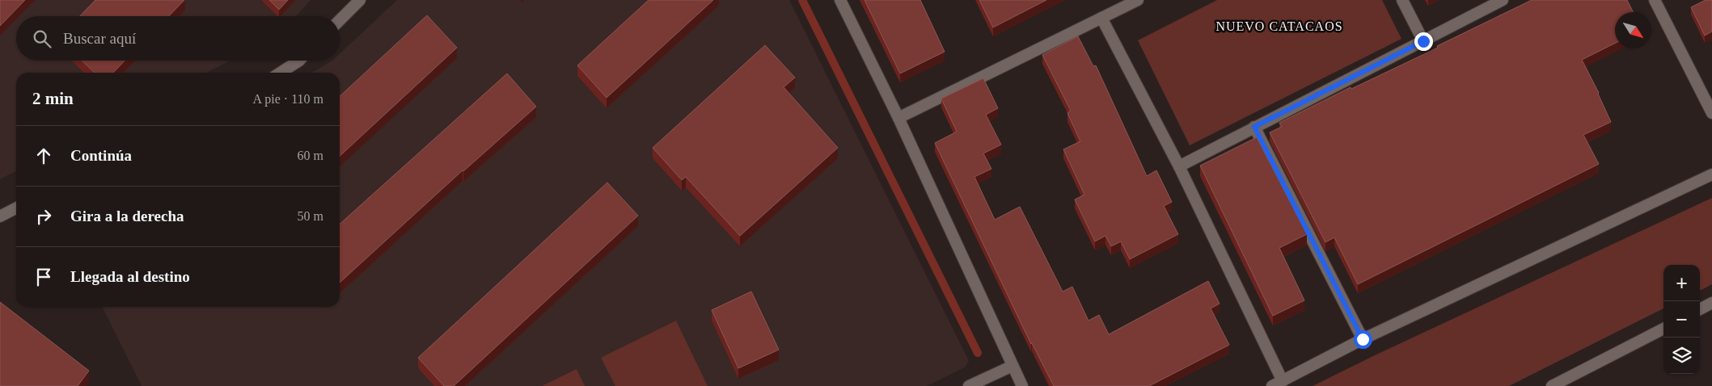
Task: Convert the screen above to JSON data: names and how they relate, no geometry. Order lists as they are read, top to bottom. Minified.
{"districts":["NUEVO CATACAOS"],"north":"bottom right","page":{"search":"Buscar aquí","heading":["2 min","A pie · 110 m"],"list":[["Continúa","60 m"],["Gira a la derecha","50 m"],"Llegada al destino"],"map_buttons":["+","−"]}}
